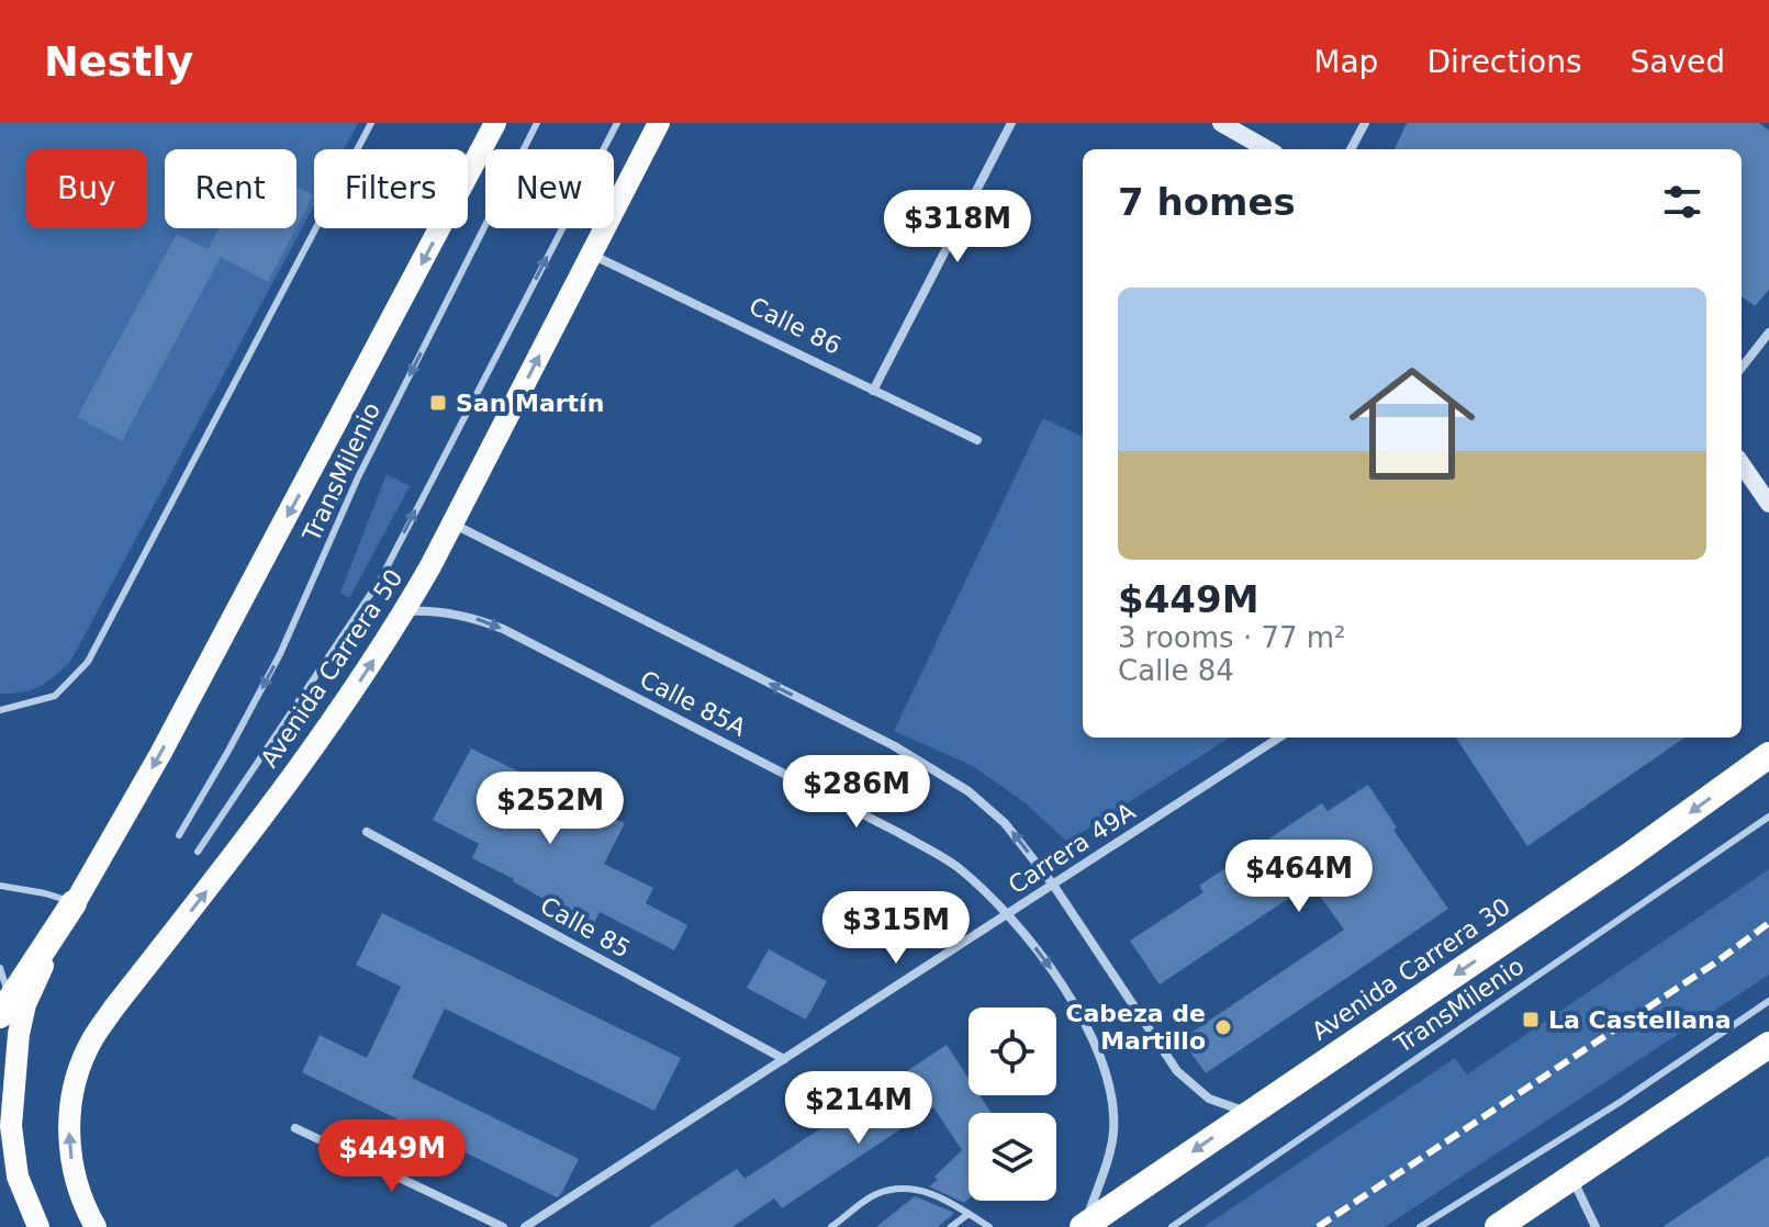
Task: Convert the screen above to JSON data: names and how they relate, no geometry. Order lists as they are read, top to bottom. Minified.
{"streets":{"highway":["Avenida Carrera 30"],"main road":["Avenida Carrera 50"],"street":["Calle 86","Calle 85A","Carrera 49A","Calle 85"],"lane":["TransMilenio"]},"crossings":[["Calle 86","Avenida Carrera 50"],["Avenida Carrera 50","Calle 85A"],["Calle 85A","Carrera 49A"],["Calle 85A","Avenida Carrera 30"],["Carrera 49A","Calle 85"]],"places":{"transit":["San Martín","La Castellana"],"other":["Cabeza de Martillo"]},"page":{"header":"Nestly","nav":["Map","Directions","Saved"],"chip":["Buy","Rent","Filters","New"],"heading":"7 homes","price":["$318M","$286M","$252M","$464M","$315M","$214M","$449M"],"list":[{"name":"$449M","note":"3 rooms · 77 m² · Calle 84"}]}}
